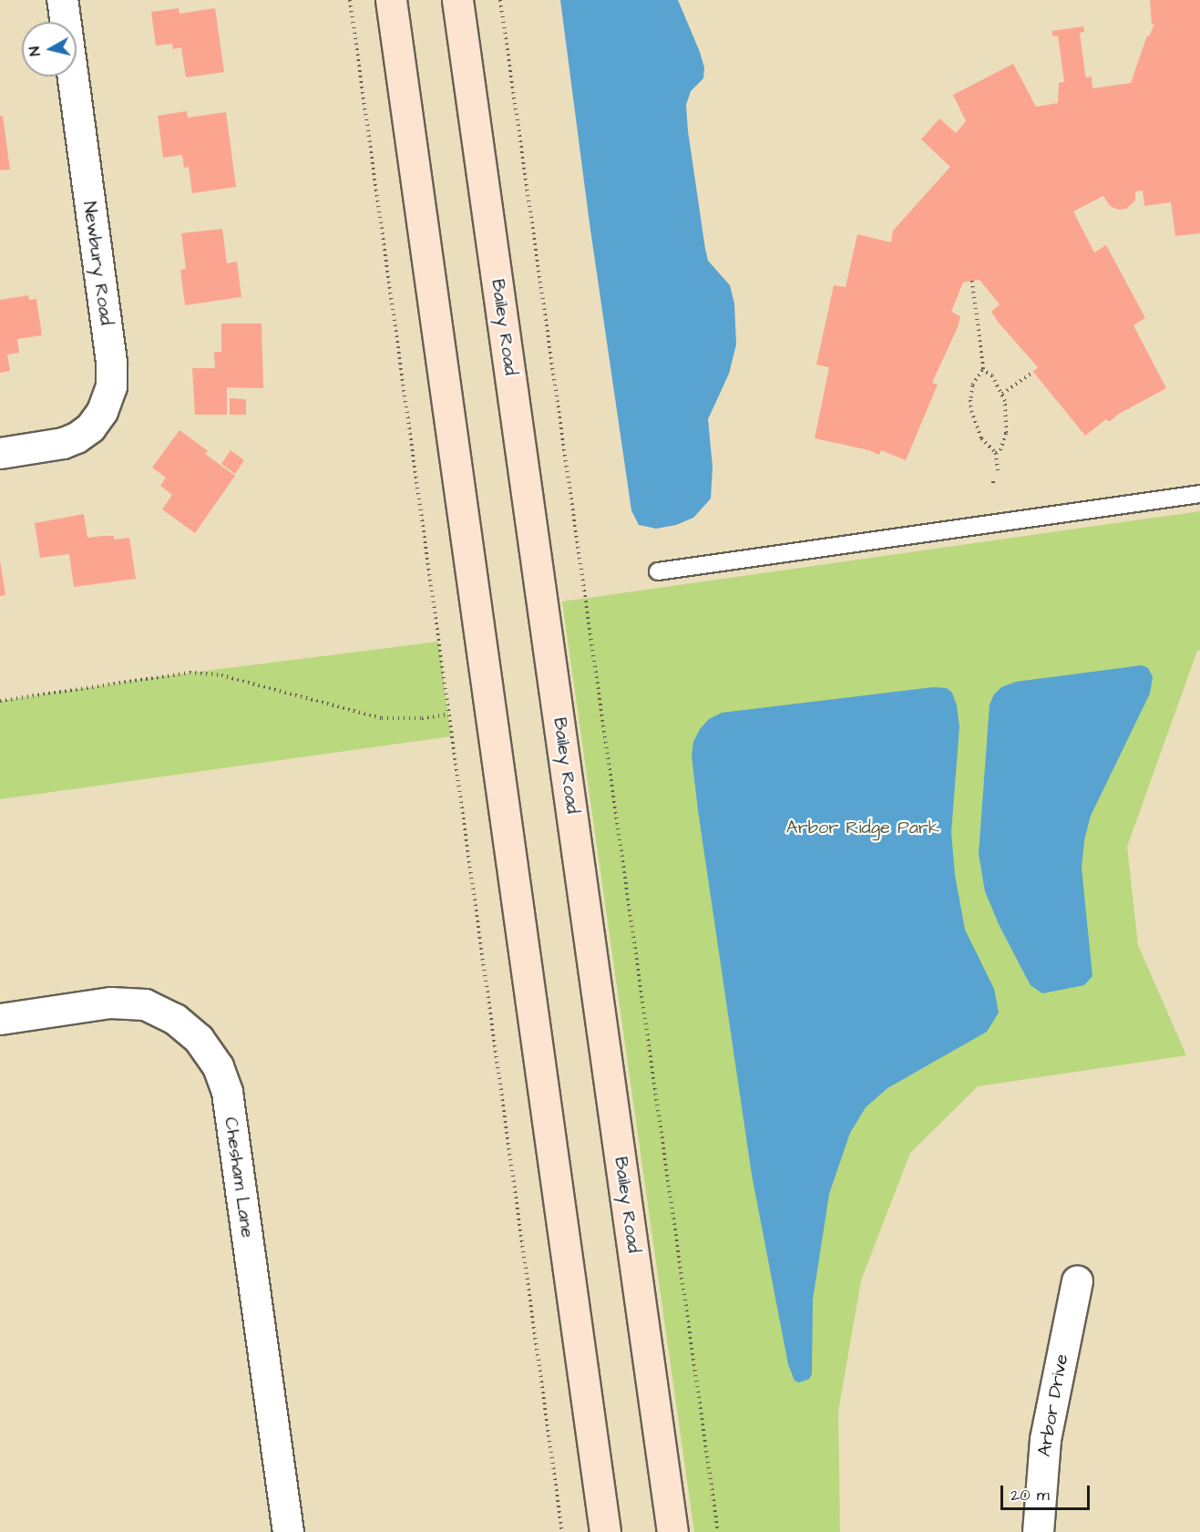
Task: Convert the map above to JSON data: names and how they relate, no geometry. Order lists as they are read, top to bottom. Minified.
{"streets":{"main road":["Bailey Road"],"street":["Newbury Road","Chesham Lane","Arbor Drive"]},"parks":["Arbor Ridge Park"],"scale_bar":"20 m","north":"left"}
